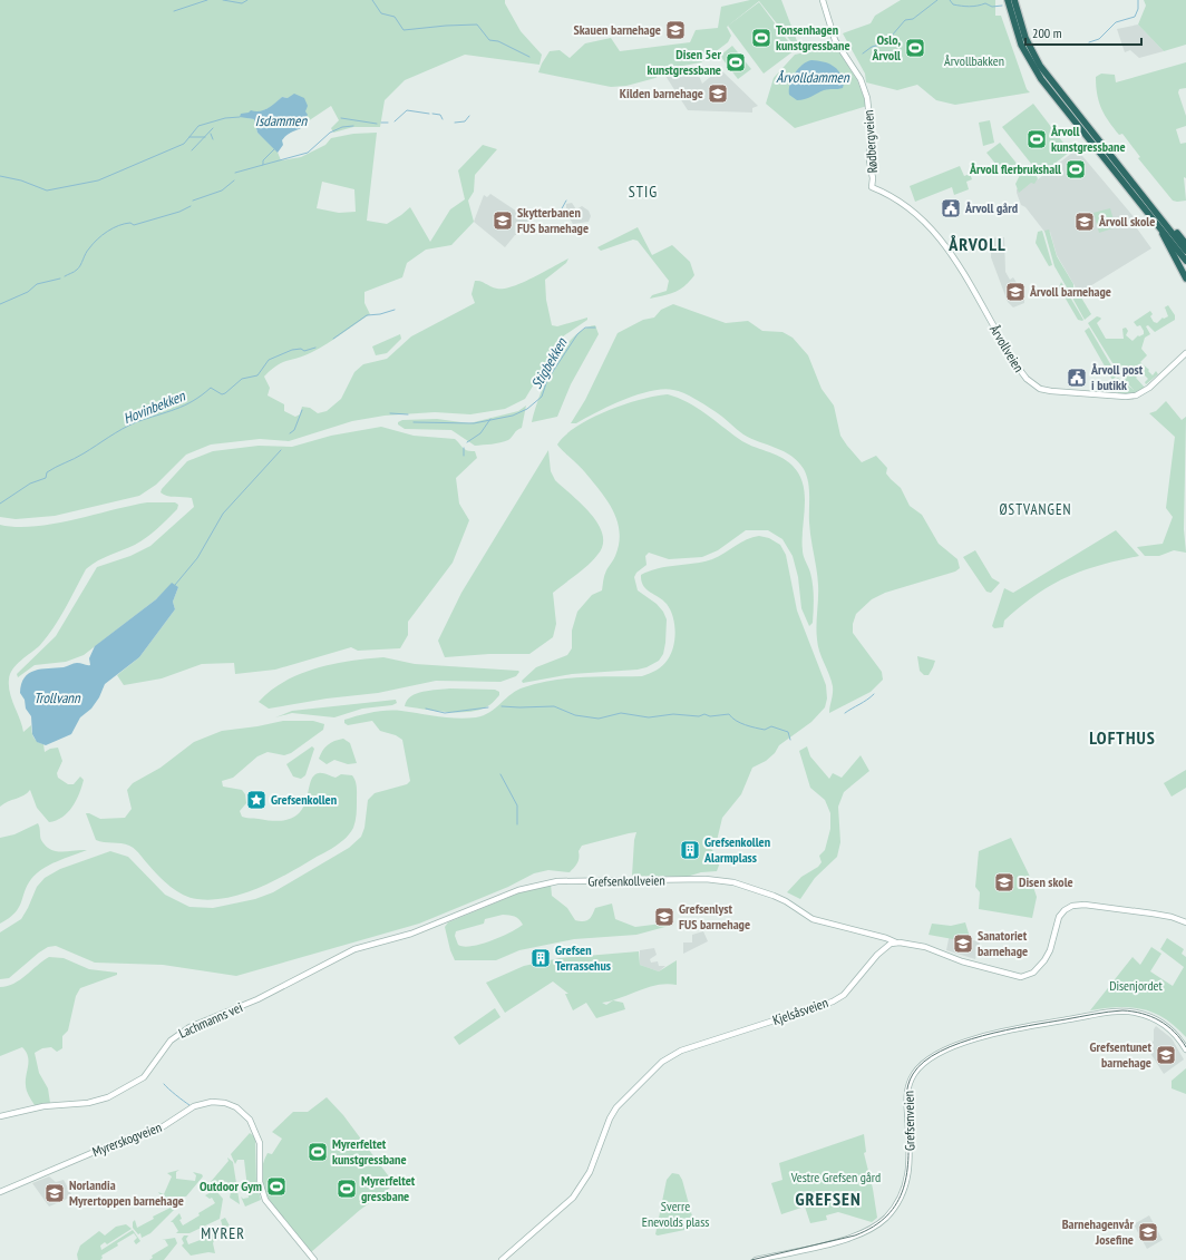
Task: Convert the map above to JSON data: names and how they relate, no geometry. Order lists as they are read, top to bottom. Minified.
{"streets":{"street":["Rødbergveien","Årvollveien","Grefsenkollveien","Kjelsåsveien","Lachmanns vei","Grefsenveien","Myrerskogveien"]},"crossings":[["Rødbergveien","Årvollveien"],["Grefsenkollveien","Kjelsåsveien"],["Grefsenkollveien","Lachmanns vei"]],"districts":["STIG","ÅRVOLL","ØSTVANGEN","LOFTHUS","GREFSEN","MYRER"],"water":["Årvolldammen","Isdammen","Stigbekken","Hovinbekken","Trollvann"],"parks":["Årvollbakken","Disenjordet","Vestre Grefsen gård","Sverre Enevolds plass"],"places":{"school or university":["Skauen barnehage","Kilden barnehage","Skytterbanen FUS barnehage","Årvoll skole","Årvoll barnehage","Disen skole","Grefsenlyst FUS barnehage","Sanatoriet barnehage","Grefsentunet barnehage","Norlandia Myrertoppen barnehage","Barnehagenvår Josefine"],"sports":["Tonsenhagen kunstgressbane","Oslo, Årvoll","Disen 5er kunstgressbane","Årvoll kunstgressbane","Årvoll flerbrukshall","Myrerfeltet kunstgressbane","Outdoor Gym","Myrerfeltet gressbane"],"public building":["Årvoll gård","Årvoll post i butikk"],"place":["Grefsenkollen"],"building":["Grefsenkollen Alarmplass","Grefsen Terrassehus"]},"scale_bar":"200 m"}
